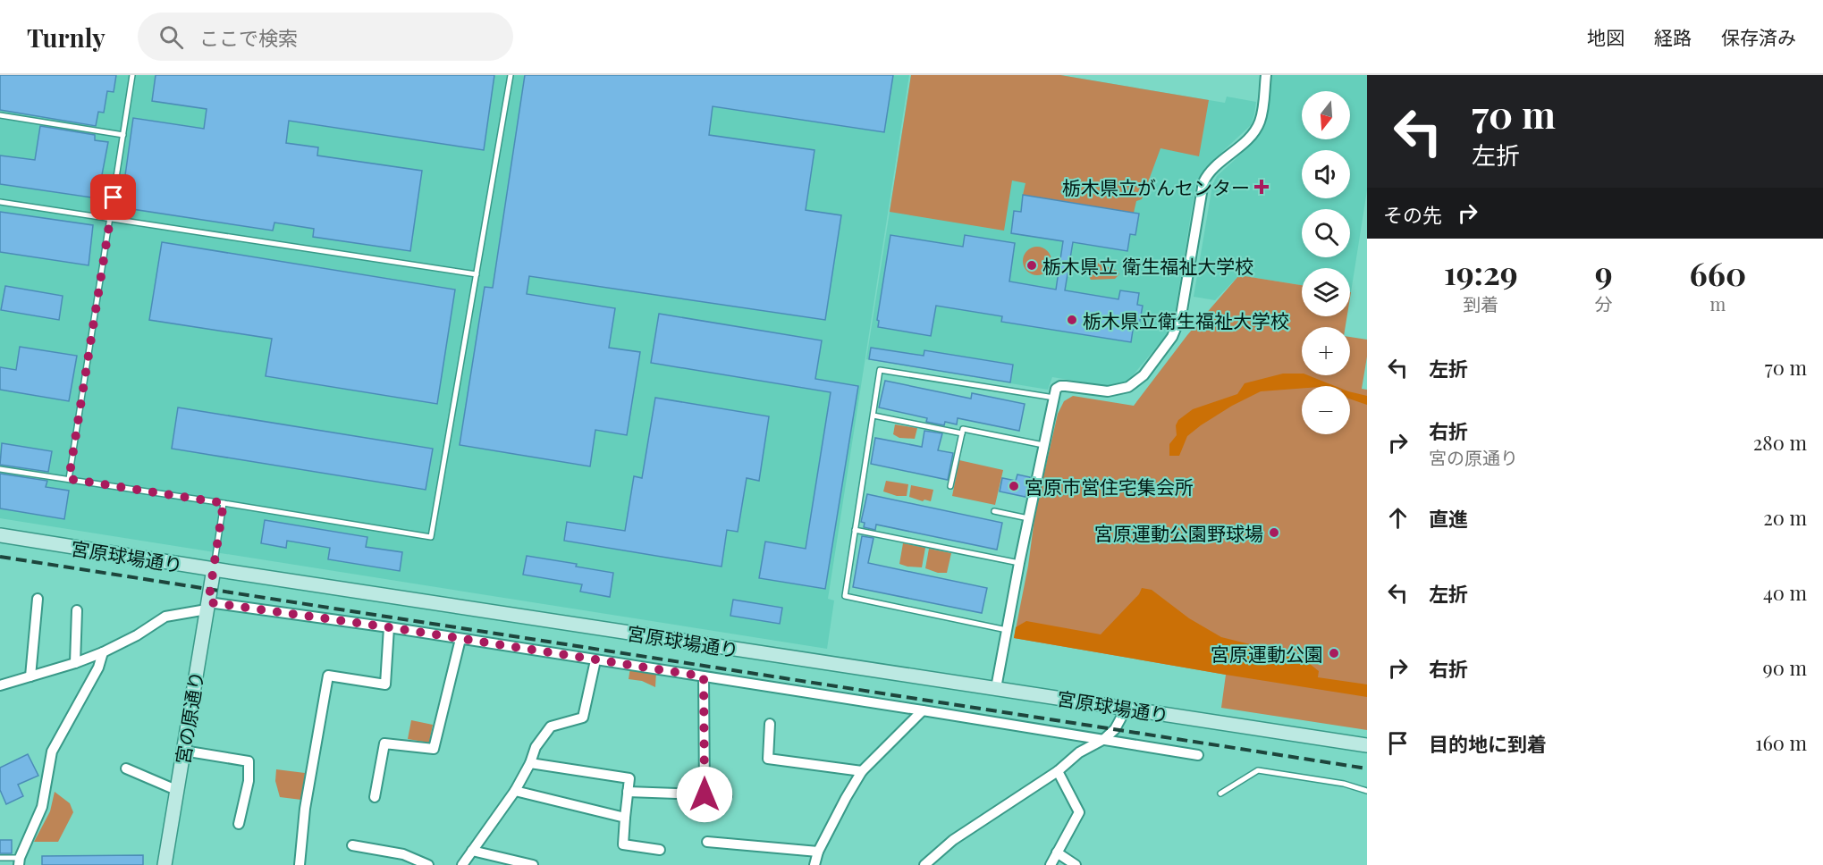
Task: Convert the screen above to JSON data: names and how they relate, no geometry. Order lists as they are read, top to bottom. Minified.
{"streets":{"street":["宮原球場通り","宮の原通り"]},"crossings":[["宮原球場通り","宮の原通り"]],"places":{"health":["栃木県立がんセンター"],"other":["栃木県立 衛生福祉大学校","栃木県立衛生福祉大学校","宮原市営住宅集会所","宮原運動公園野球場","宮原運動公園"]},"north":"bottom","page":{"header":"Turnly","search":"ここで検索","nav":["地図","経路","保存済み"],"turn":["70 m","左折"],"map_buttons":["+","−"],"then":"その先","eta":["19:29","到着","9","分","660","m"],"list":[{"name":"左折","value":"70 m"},{"name":"右折","note":"宮の原通り","value":"280 m"},{"name":"直進","value":"20 m"},{"name":"左折","value":"40 m"},{"name":"右折","value":"90 m"},{"name":"目的地に到着","value":"160 m"}]}}
